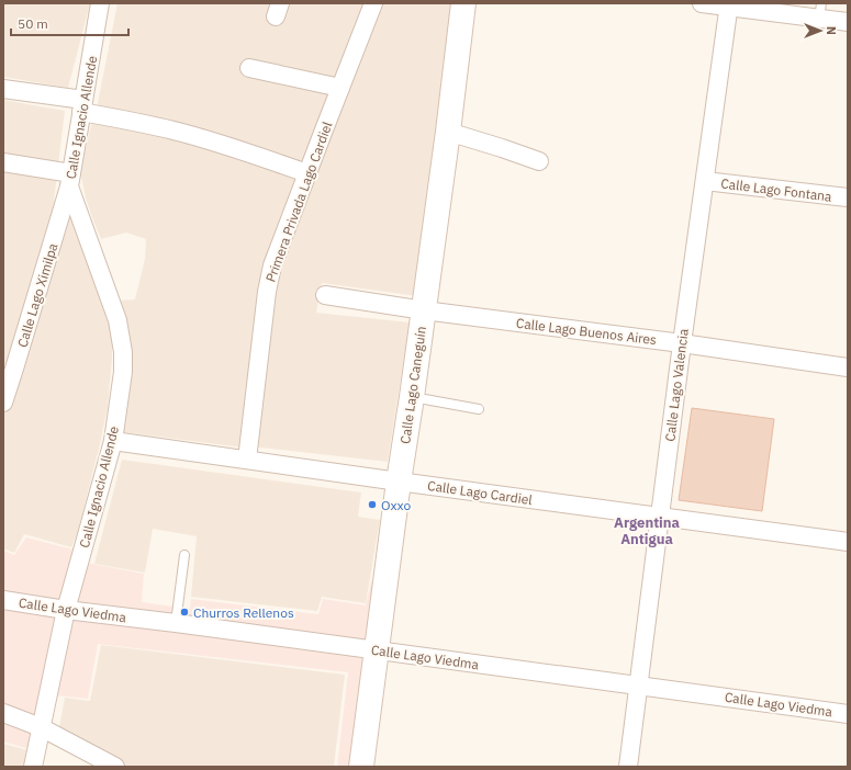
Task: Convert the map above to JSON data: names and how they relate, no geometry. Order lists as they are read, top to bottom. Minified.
{"streets":{"street":["Calle Ignacio Allende","Calle Lago Fontana","Primera Privada Lago Cardiel","Calle Lago Ximilpa","Calle Lago Buenos Aires","Calle Lago Caneguín","Calle Lago Valencia","Calle Lago Cardiel","Calle Lago Viedma"]},"crossings":[["Calle Ignacio Allende","Calle Lago Ximilpa"],["Calle Ignacio Allende","Calle Lago Cardiel"],["Calle Ignacio Allende","Calle Lago Viedma"],["Calle Lago Fontana","Calle Lago Valencia"],["Primera Privada Lago Cardiel","Calle Lago Cardiel"],["Calle Lago Buenos Aires","Calle Lago Caneguín"],["Calle Lago Buenos Aires","Calle Lago Valencia"],["Calle Lago Caneguín","Calle Lago Cardiel"],["Calle Lago Caneguín","Calle Lago Viedma"],["Calle Lago Valencia","Calle Lago Cardiel"],["Calle Lago Valencia","Calle Lago Viedma"]],"districts":["Argentina Antigua"],"places":["Oxxo","Churros Rellenos"],"scale_bar":"50 m","north":"right"}
